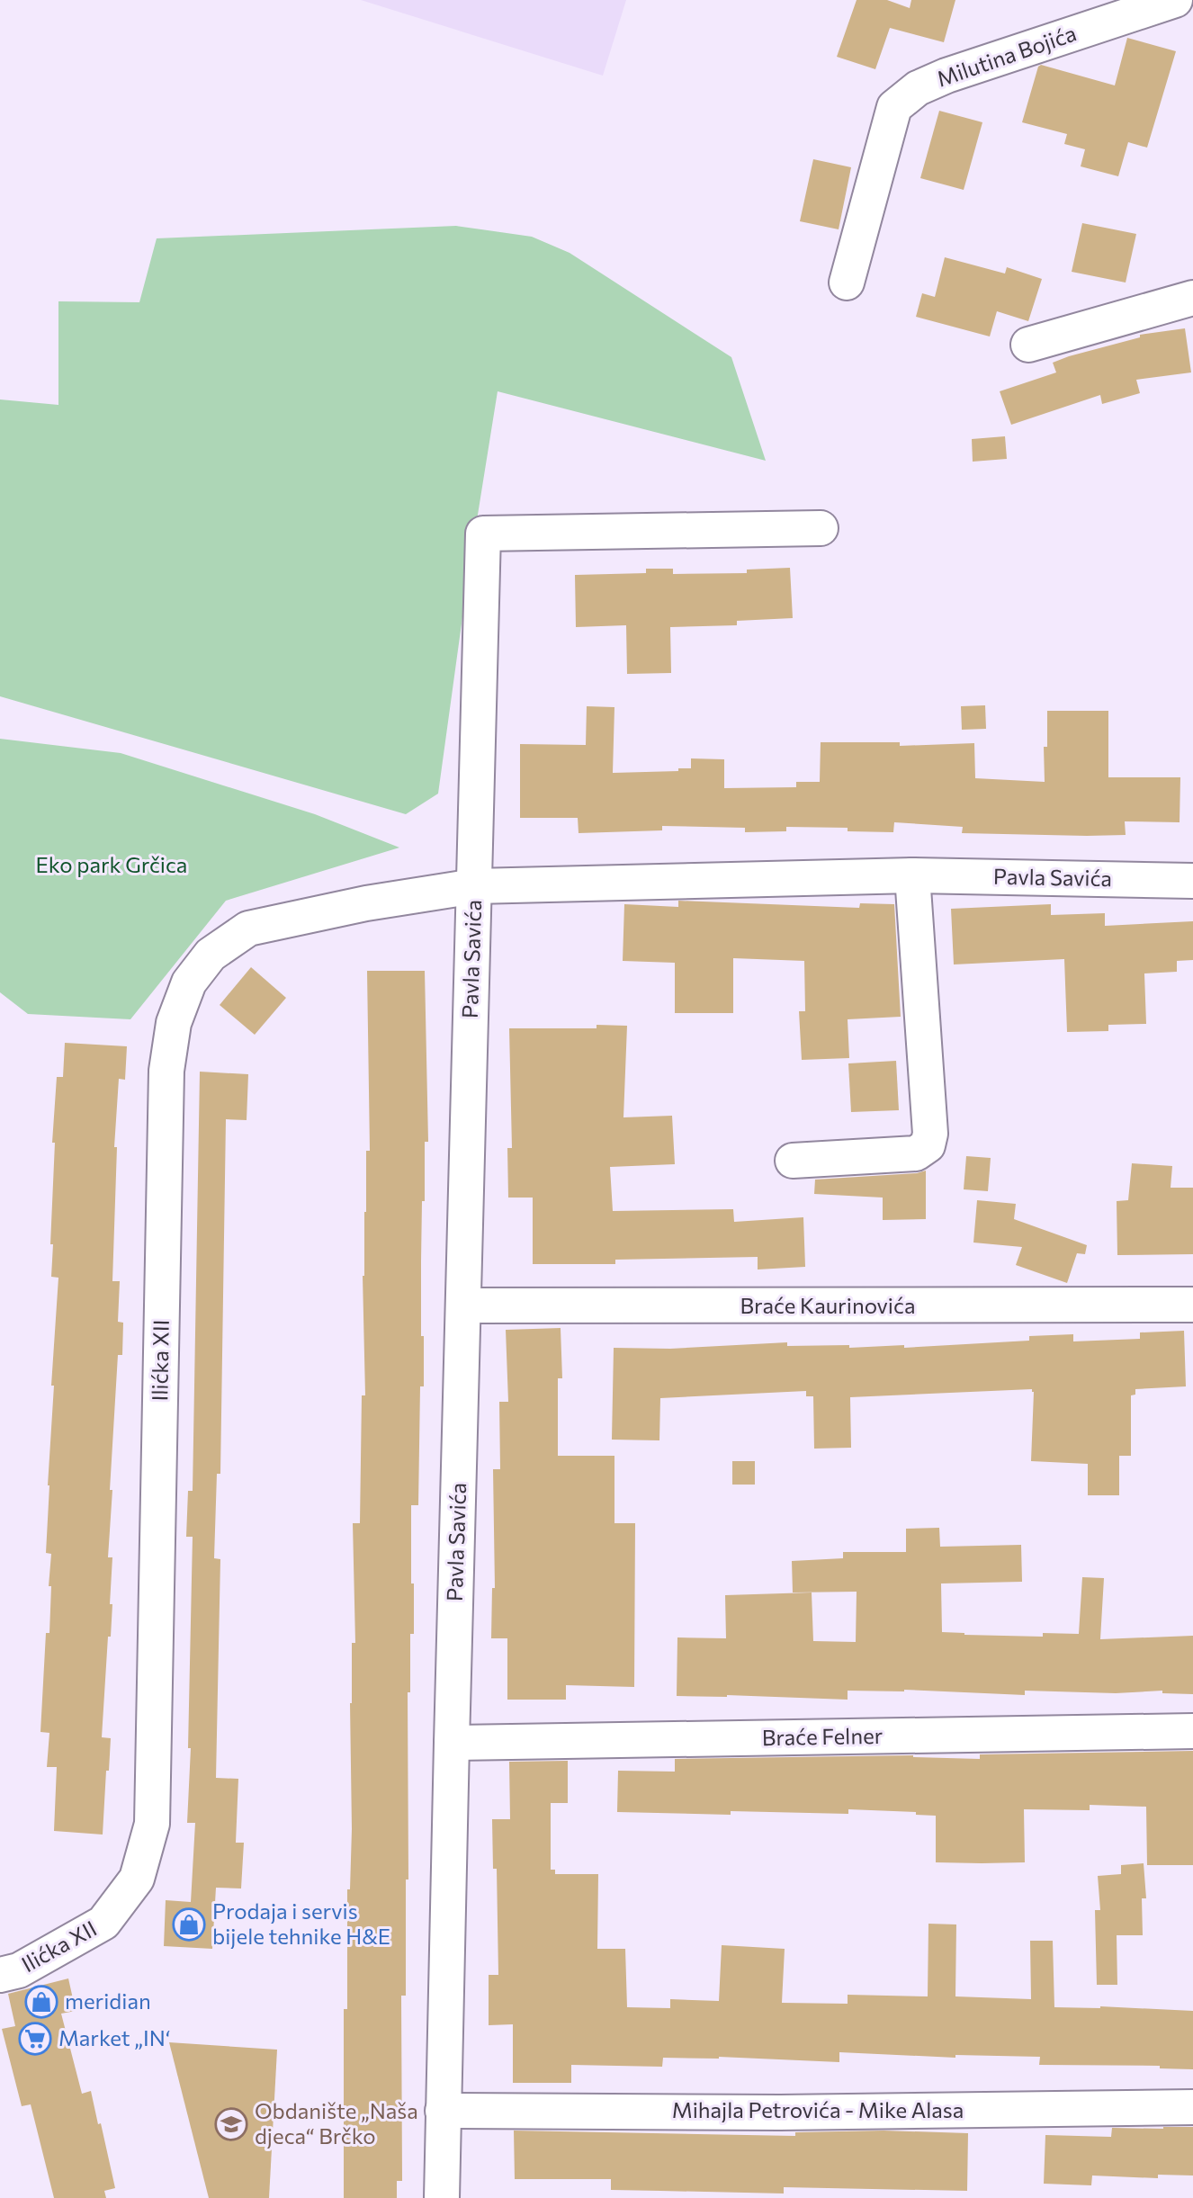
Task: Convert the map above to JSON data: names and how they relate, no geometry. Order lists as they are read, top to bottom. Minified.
{"streets":{"street":["Milutina Bojića","Pavla Savića","Braće Kaurinovića","Ilićka XII","Braće Felner","Mihajla Petrovića - Mike Alasa"]},"crossings":[["Pavla Savića","Braće Kaurinovića"],["Pavla Savića","Ilićka XII"],["Pavla Savića","Braće Felner"],["Pavla Savića","Mihajla Petrovića - Mike Alasa"]],"parks":["Eko park Grčica"],"places":{"shop":["Prodaja i servis bijele tehnike H&E","meridian"],"supermarket":["Market „IN‘"],"school or university":["Obdanište „Naša djeca“ Brčko"]}}
